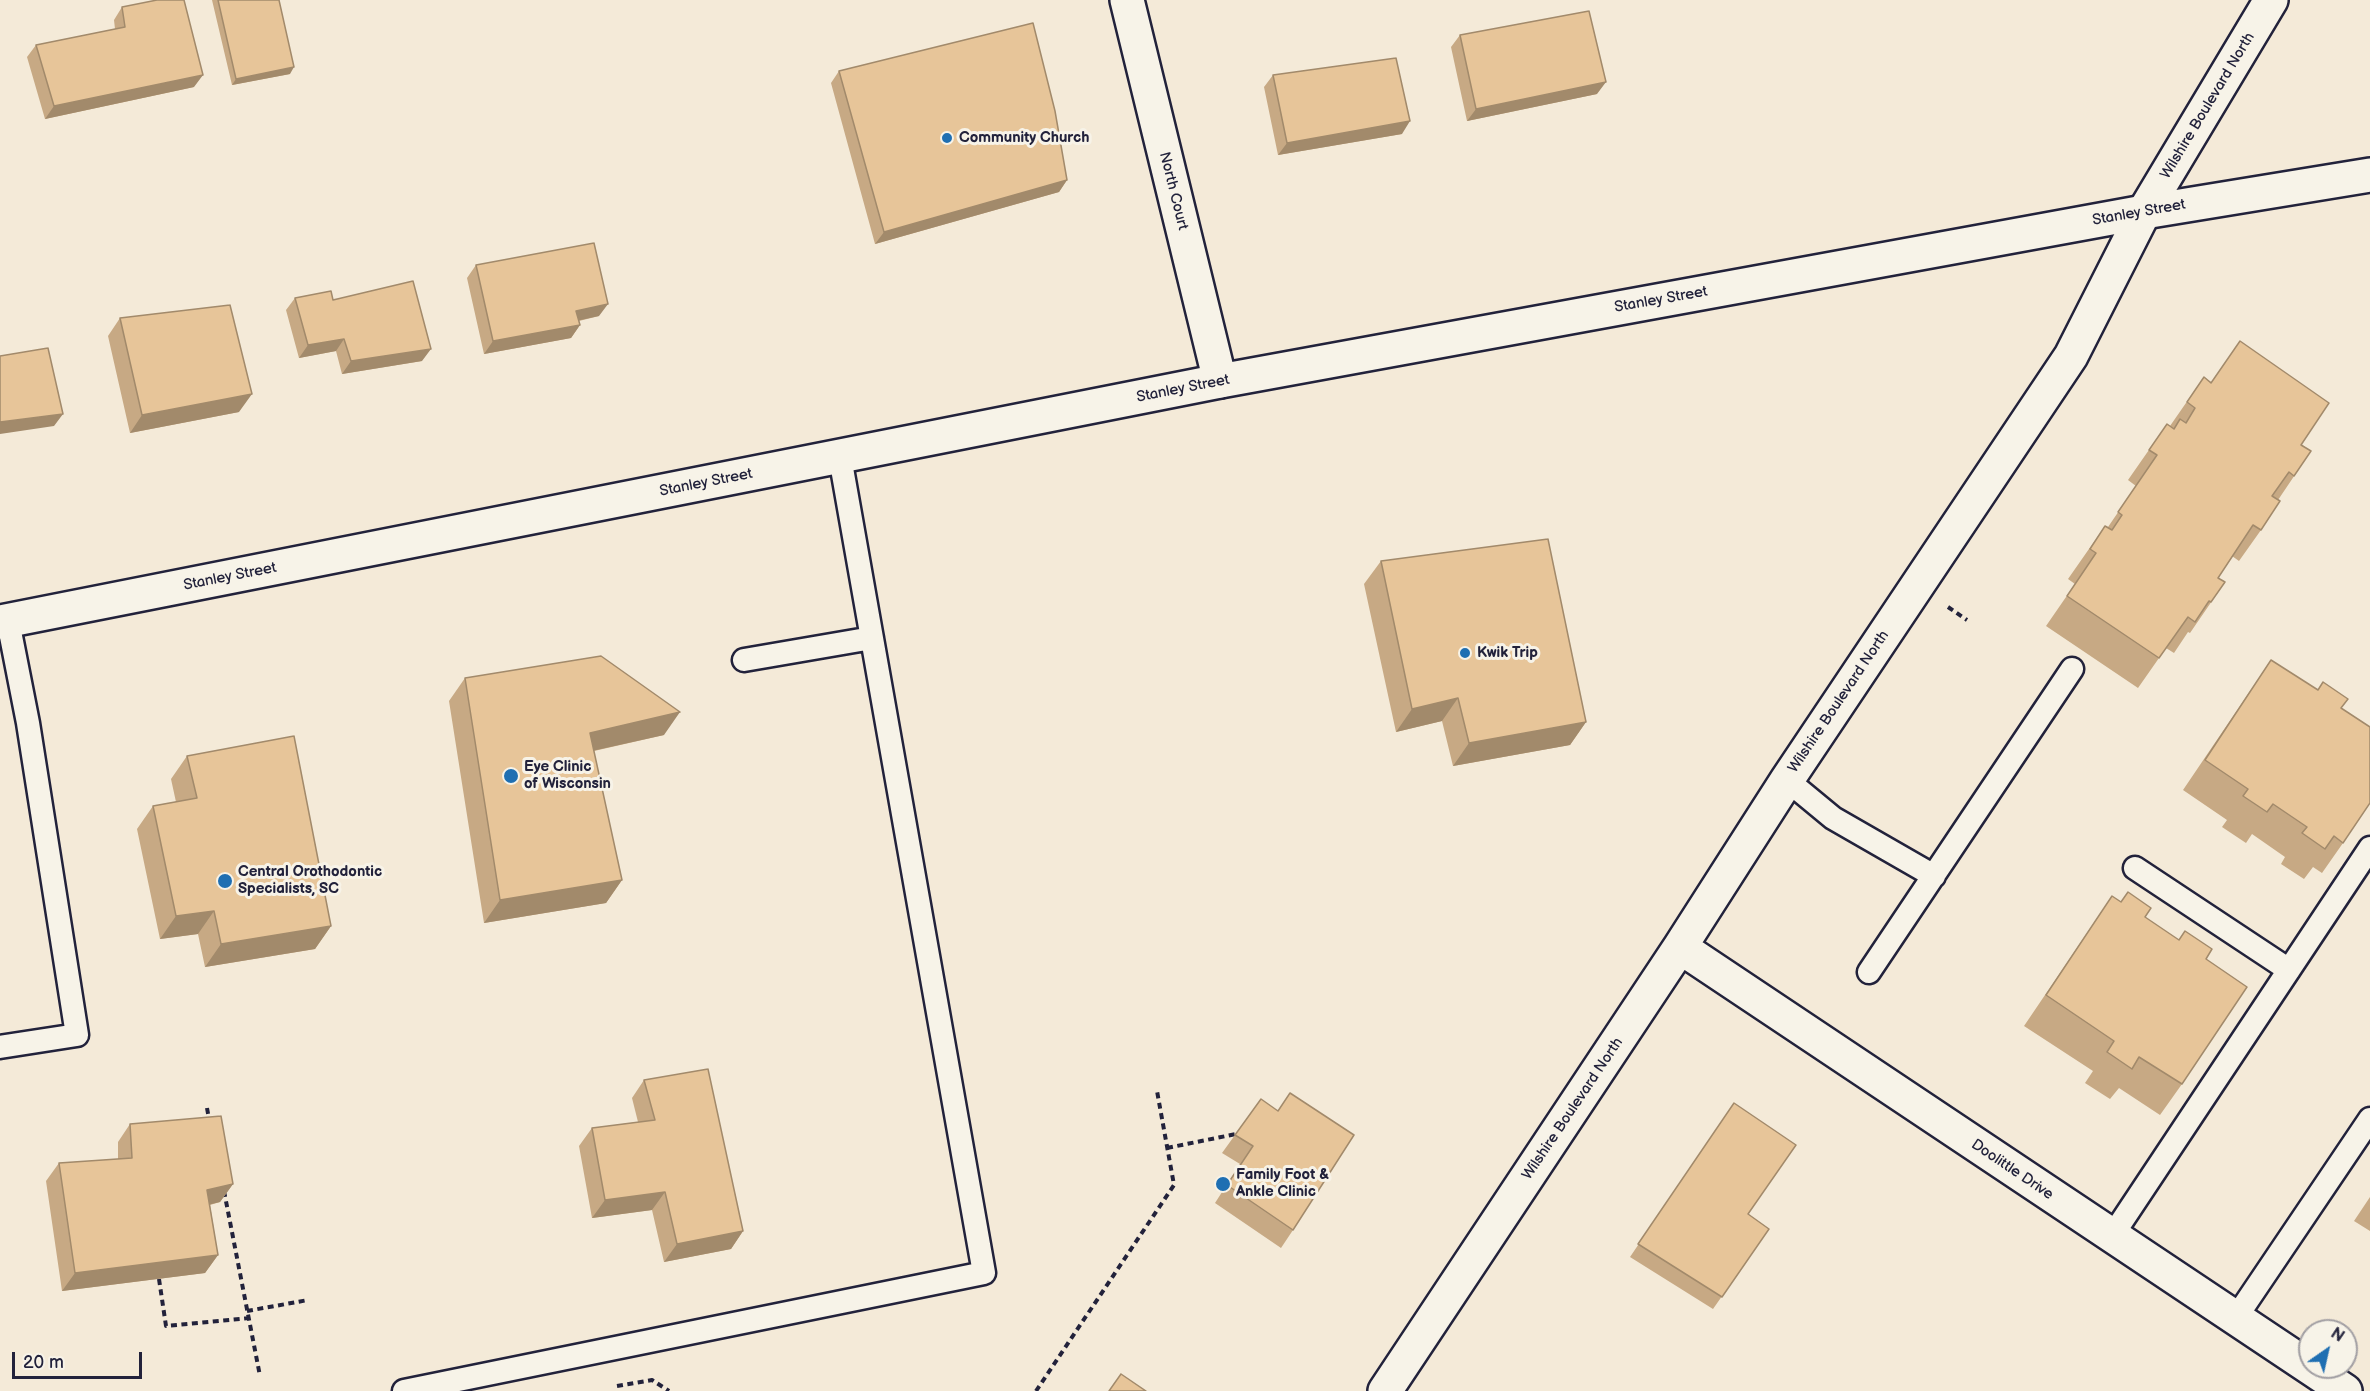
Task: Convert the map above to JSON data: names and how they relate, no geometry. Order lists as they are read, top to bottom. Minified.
{"streets":{"street":["Wilshire Boulevard North","North Court","Stanley Street","Doolittle Drive"]},"crossings":[["Wilshire Boulevard North","Stanley Street"],["Wilshire Boulevard North","Doolittle Drive"],["North Court","Stanley Street"]],"places":["Community Church","Kwik Trip","Eye Clinic of Wisconsin","Central Orothodontic Specialists, SC","Family Foot & Ankle Clinic"],"scale_bar":"20 m","north":"top right"}
